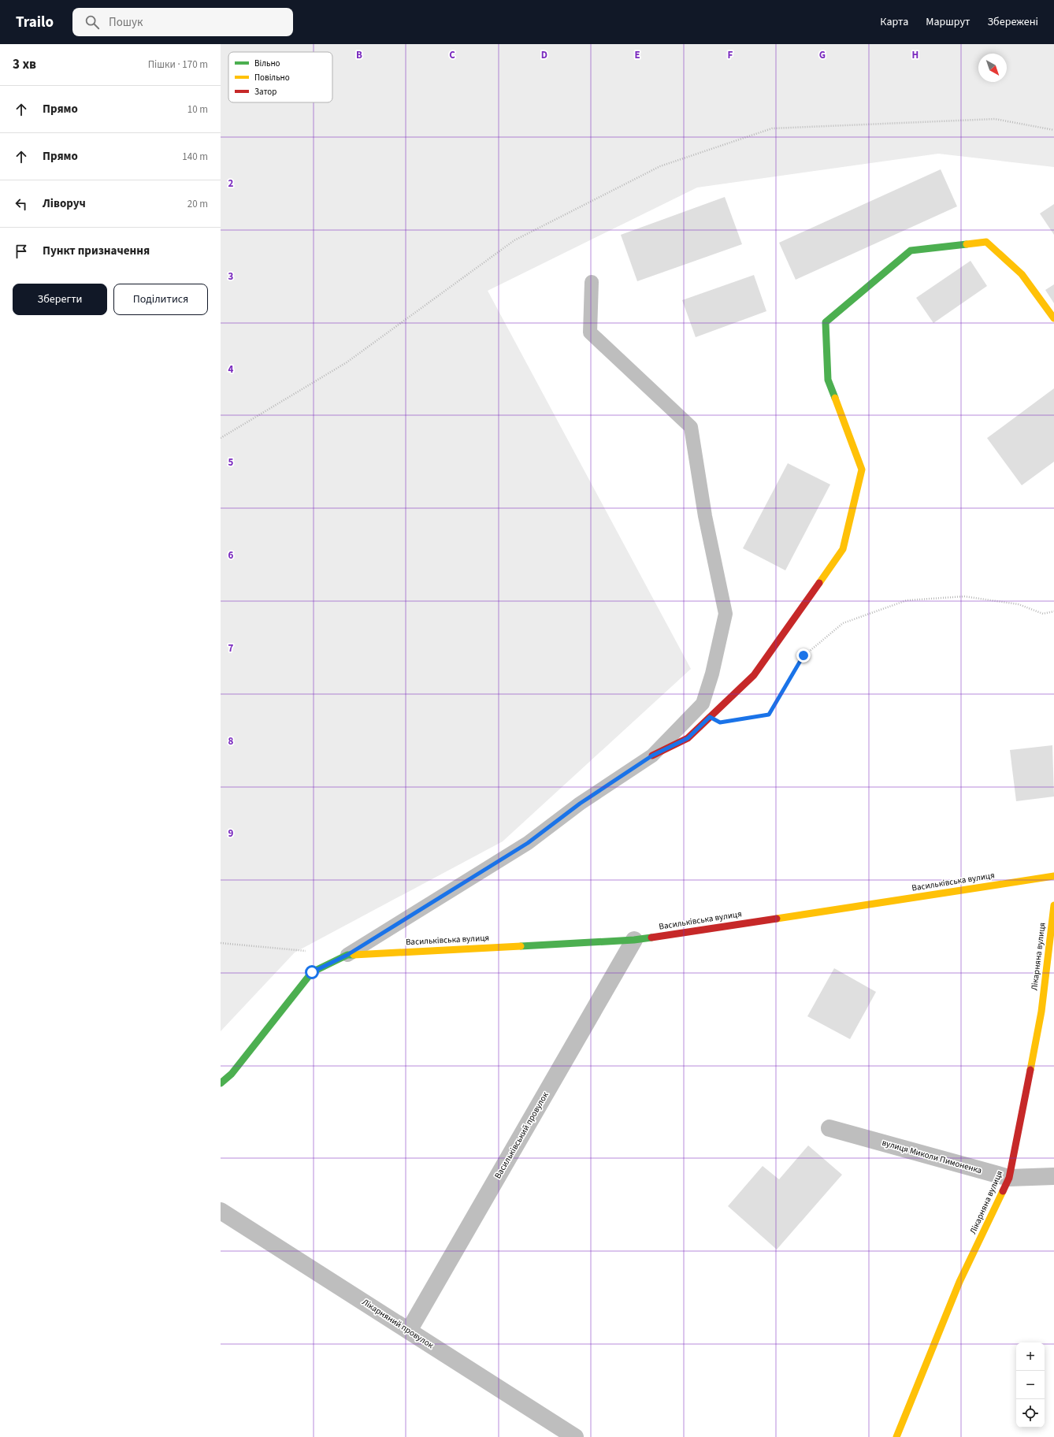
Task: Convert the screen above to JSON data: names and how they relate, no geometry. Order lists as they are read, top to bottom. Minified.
{"streets":{"street":["Васильківська вулиця","Лікарняна вулиця","Васильківський провулок","вулиця Миколи Пимоненка","Лікарняний провулок"]},"crossings":[["Васильківська вулиця","Васильківський провулок"],["Лікарняна вулиця","вулиця Миколи Пимоненка"],["Васильківський провулок","Лікарняний провулок"]],"legend":["Вільно","Повільно","Затор"],"north":"bottom right","page":{"header":"Trailo","search":"Пошук","nav":["Карта","Маршрут","Збережені"],"heading":["3 хв","Пішки · 170 m"],"list":[["Прямо","10 m"],["Прямо","140 m"],["Ліворуч","20 m"],"Пункт призначення"],"buttons":["Зберегти","Поділитися"],"map_buttons":["+","−"]},"grid":{"columns":["B","C","D","E","F","G","H"],"rows":["2","3","4","5","6","7","8","9"]}}
